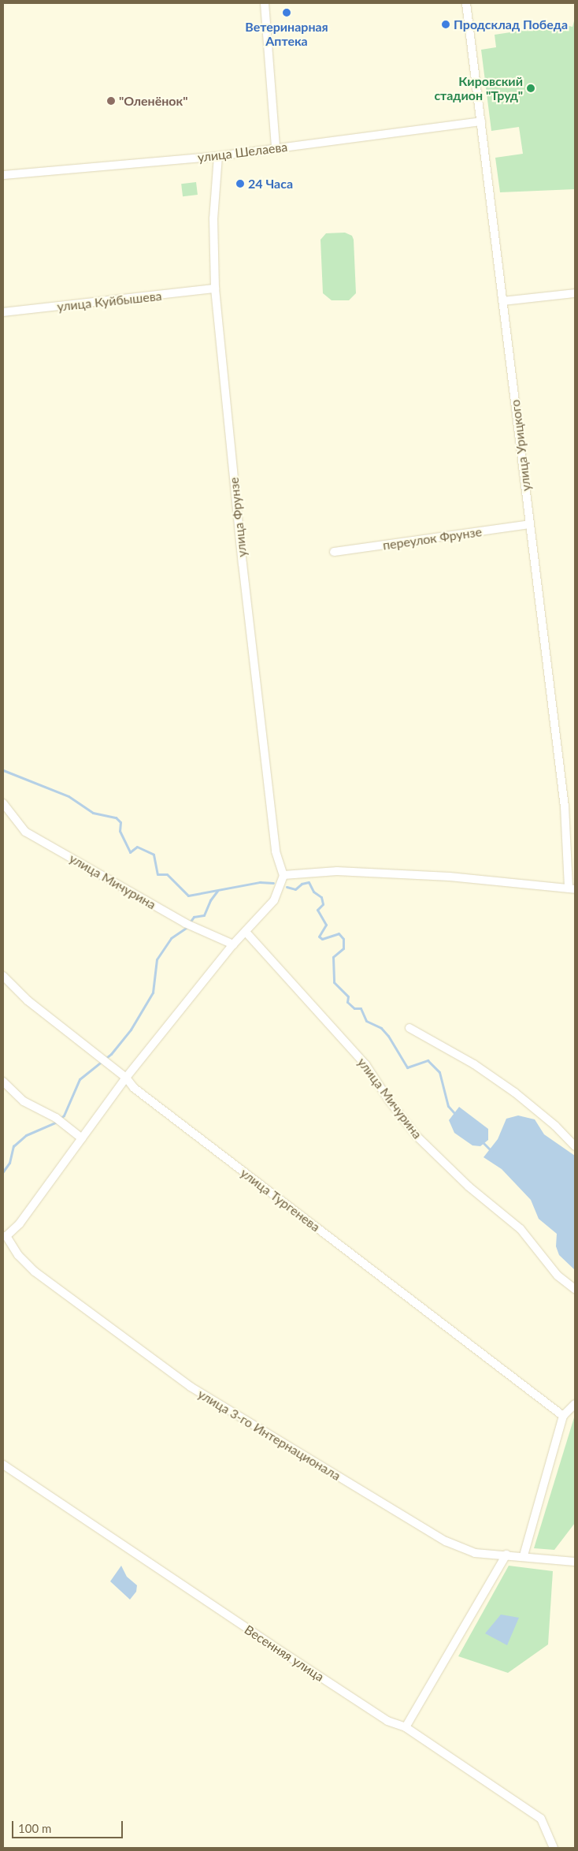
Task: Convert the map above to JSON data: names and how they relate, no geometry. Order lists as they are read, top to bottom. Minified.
{"streets":{"street":["улица Шелаева","улица Куйбышева","улица Урицкого","улица Фрунзе","переулок Фрунзе","улица Мичурина","улица Тургенева","улица 3-го Интернационала","Весенняя улица"]},"crossings":[["улица Шелаева","улица Урицкого"],["улица Шелаева","улица Фрунзе"],["улица Куйбышева","улица Фрунзе"],["улица Урицкого","переулок Фрунзе"]],"places":["Ветеринарная Аптека","Продсклад Победа","Кировский стадион \"Труд\"","\"Оленёнок\"","24 Часа"],"scale_bar":"100 m"}
